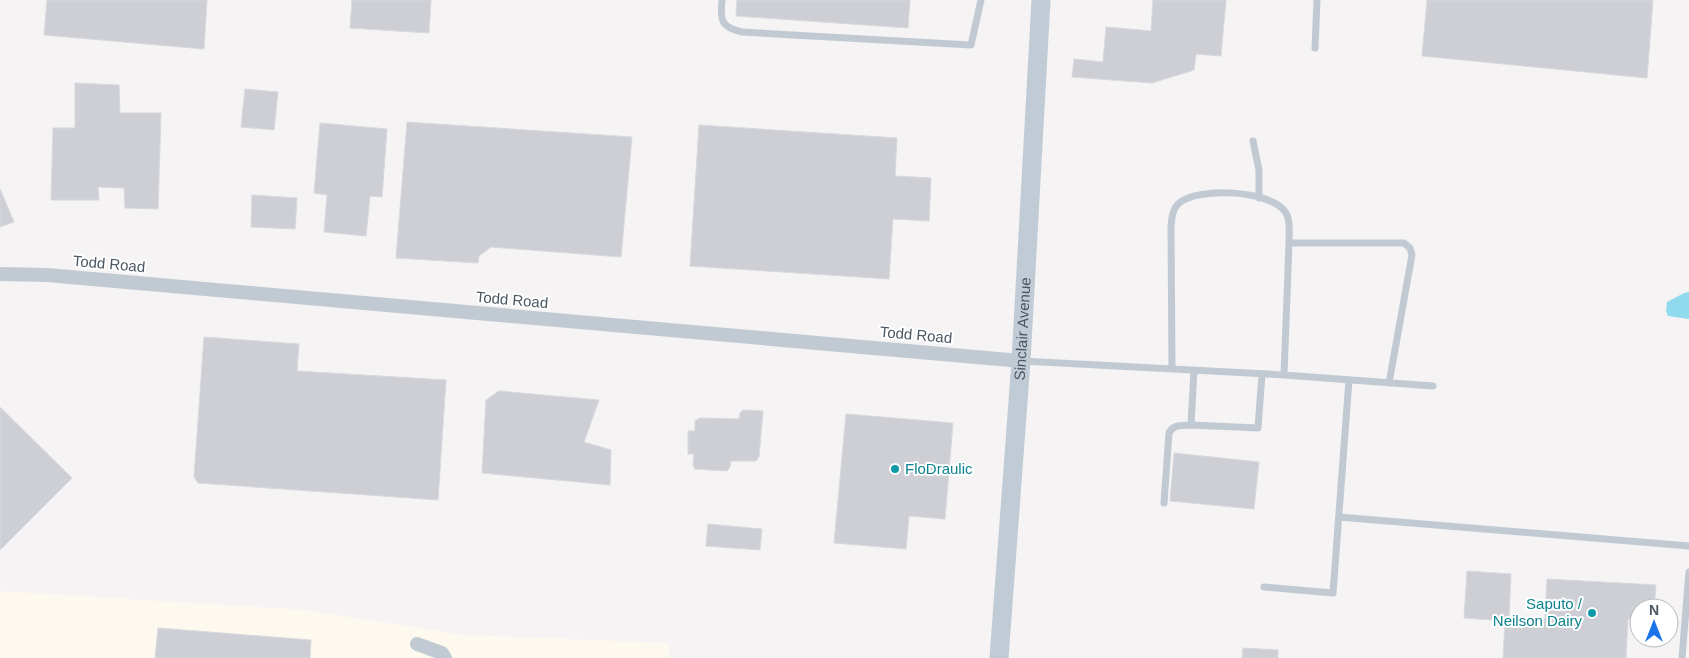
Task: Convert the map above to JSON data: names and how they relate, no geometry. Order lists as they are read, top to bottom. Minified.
{"streets":{"street":["Todd Road","Sinclair Avenue"]},"crossings":[["Todd Road","Sinclair Avenue"]],"places":["FloDraulic","Saputo / Neilson Dairy"],"north":"top"}
